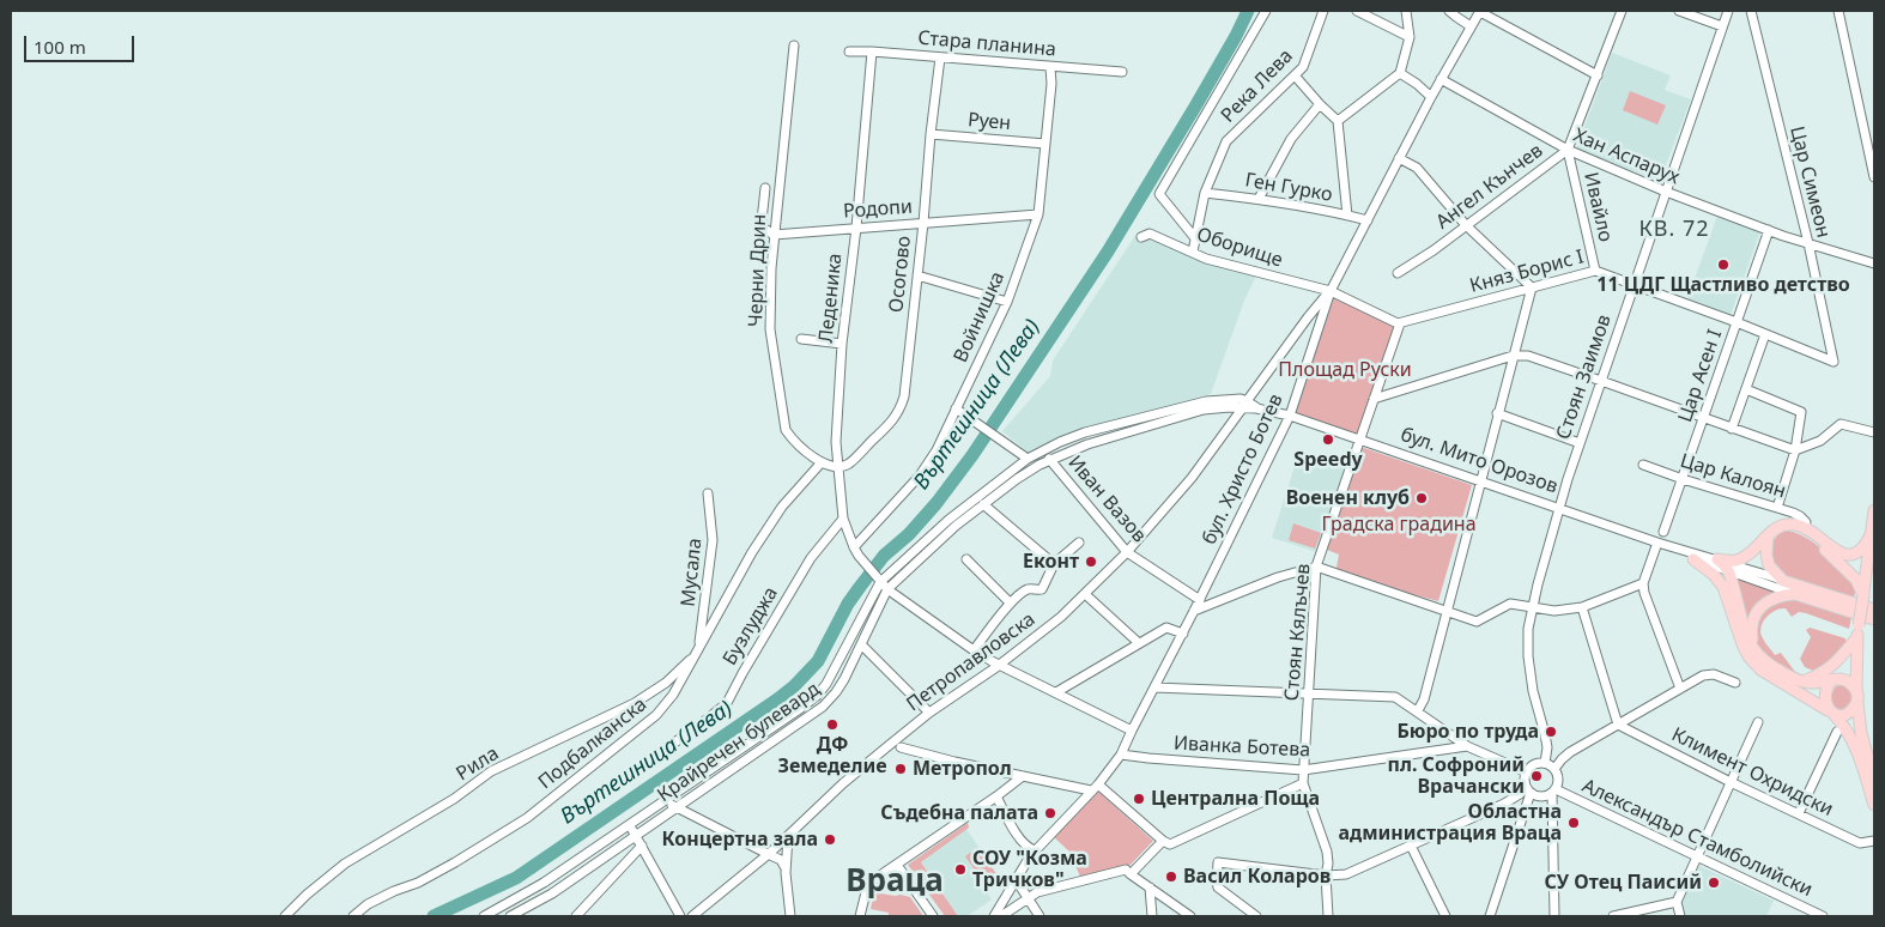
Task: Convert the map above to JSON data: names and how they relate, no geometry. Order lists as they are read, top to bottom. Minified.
{"streets":{"main road":["бул. Мито Орозов"],"street":["Стара планина","Река Лева","Руен","Хан Аспарух","Цар Симеон","Ангел Кънчев","Ген Гурко","Ивайло","Родопи","Оборище","Черни Дрин","Княз Борис I","Осогово","Леденика","Войнишка","Цар Асен I","Стоян Заимов","бул. Христо Ботев","Цар Калоян","Иван Вазов","Мусала","Бузлуджа","Стоян Кялъчев","Петропавловска","Крайречен булевард","Подбалканска","Иванка Ботева","Рила","Климент Охридски","Александър Стамболийски"]},"crossings":[["Стара планина","Осогово"],["Стара планина","Леденика"],["Стара планина","Войнишка"],["Река Лева","Ген Гурко"],["Река Лева","Оборище"],["Руен","Осогово"],["Руен","Войнишка"],["Хан Аспарух","Цар Симеон"],["Хан Аспарух","Ангел Кънчев"],["Хан Аспарух","Ивайло"],["Хан Аспарух","Цар Асен I"],["Хан Аспарух","Стоян Заимов"],["Хан Аспарух","бул. Христо Ботев"],["Цар Симеон","Княз Борис I"],["Ангел Кънчев","Ивайло"],["Ген Гурко","бул. Христо Ботев"],["Ивайло","Княз Борис I"],["Родопи","Черни Дрин"],["Родопи","Осогово"],["Родопи","Леденика"],["Родопи","Войнишка"],["Оборище","бул. Христо Ботев"],["Оборище","Петропавловска"],["Черни Дрин","Осогово"],["Черни Дрин","Леденика"],["Черни Дрин","Подбалканска"],["Княз Борис I","Цар Асен I"],["Княз Борис I","Стоян Заимов"],["Княз Борис I","Стоян Кялъчев"],["Осогово","Леденика"],["Леденика","Войнишка"],["Леденика","бул. Христо Ботев"],["Леденика","Бузлуджа"],["Леденика","Петропавловска"],["Леденика","Крайречен булевард"],["Цар Асен I","Цар Калоян"],["Стоян Заимов","бул. Мито Орозов"],["Стоян Заимов","Александър Стамболийски"],["бул. Мито Орозов","бул. Христо Ботев"],["бул. Мито Орозов","Стоян Кялъчев"],["бул. Христо Ботев","Иван Вазов"],["бул. Христо Ботев","Петропавловска"],["бул. Христо Ботев","Иванка Ботева"],["Иван Вазов","Петропавловска"],["Иван Вазов","Крайречен булевард"],["Мусала","Подбалканска"],["Мусала","Рила"],["Стоян Кялъчев","Иванка Ботева"],["Петропавловска","Крайречен булевард"],["Подбалканска","Рила"]],"districts":["КВ. 72","Враца"],"water":["Въртешница (Лева)"],"parks":["Площад Руски","Градска градина"],"places":["11 ЦДГ Щастливо детство","Speedy","Военен клуб","Еконт","ДФ Земеделие","Бюро по труда","Метропол","пл. Софроний Врачански","Централна Поща","Съдебна палата","Областна администрация Враца","Концертна зала","СОУ \"Козма Тричков\"","Васил Коларов","СУ Отец Паисий"],"scale_bar":"100 m"}
